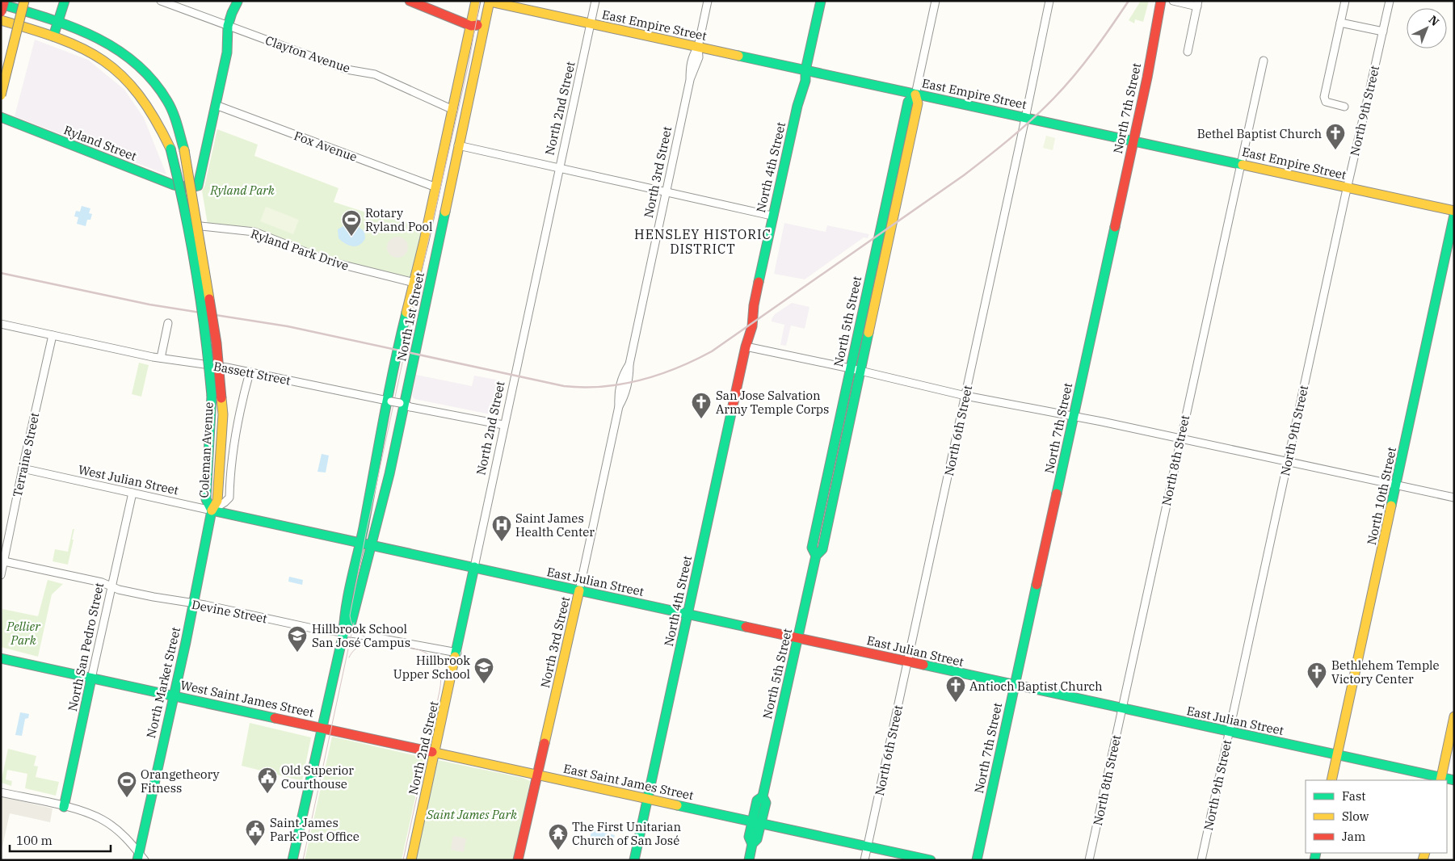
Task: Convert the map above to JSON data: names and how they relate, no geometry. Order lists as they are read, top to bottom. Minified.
{"streets":{"main road":["East Empire Street","North 2nd Street","North 7th Street","Ryland Street","North 4th Street","North 3rd Street","North 1st Street","North 5th Street","Coleman Avenue","West Julian Street","North 10th Street","East Julian Street","North San Pedro Street","North Market Street","West Saint James Street","East Saint James Street"],"street":["Clayton Avenue","North 9th Street","Fox Avenue","Ryland Park Drive","Bassett Street","North 6th Street","Terraine Street","North 8th Street","Devine Street"]},"crossings":[["East Empire Street","North 2nd Street"],["East Empire Street","North 7th Street"],["East Empire Street","North 9th Street"],["East Empire Street","North 4th Street"],["East Empire Street","North 3rd Street"],["East Empire Street","North 1st Street"],["East Empire Street","North 5th Street"],["East Empire Street","North 6th Street"],["East Empire Street","North 8th Street"],["Clayton Avenue","North 1st Street"],["North 2nd Street","Bassett Street"],["North 2nd Street","East Julian Street"],["North 2nd Street","Devine Street"],["North 2nd Street","East Saint James Street"],["North 7th Street","East Julian Street"],["North 9th Street","East Julian Street"],["Fox Avenue","North 1st Street"],["North 4th Street","East Julian Street"],["North 4th Street","East Saint James Street"],["North 3rd Street","East Julian Street"],["North 3rd Street","East Saint James Street"],["Ryland Park Drive","North 1st Street"],["North 1st Street","Bassett Street"],["North 1st Street","West Julian Street"],["North 1st Street","East Julian Street"],["North 1st Street","Devine Street"],["North 1st Street","West Saint James Street"],["North 1st Street","East Saint James Street"],["North 5th Street","East Julian Street"],["North 5th Street","East Saint James Street"],["Bassett Street","Terraine Street"],["North 6th Street","East Julian Street"],["North 6th Street","East Saint James Street"],["Coleman Avenue","West Julian Street"],["Coleman Avenue","North Market Street"],["Terraine Street","West Julian Street"],["Terraine Street","Devine Street"],["North 8th Street","East Julian Street"],["West Julian Street","East Julian Street"],["West Julian Street","North San Pedro Street"],["West Julian Street","North Market Street"],["North 10th Street","East Julian Street"],["Devine Street","North San Pedro Street"],["Devine Street","North Market Street"],["North San Pedro Street","West Saint James Street"],["North Market Street","West Saint James Street"],["West Saint James Street","East Saint James Street"]],"districts":["HENSLEY HISTORIC DISTRICT"],"parks":["Ryland Park","Pellier Park","Saint James Park"],"places":{"church":["Bethel Baptist Church","San Jose Salvation Army Temple Corps","Bethlehem Temple Victory Center","Antioch Baptist Church"],"sports":["Rotary Ryland Pool","Orangetheory Fitness"],"hospital":["Saint James Health Center"],"school or university":["Hillbrook School San José Campus","Hillbrook Upper School"],"public building":["Old Superior Courthouse","Saint James Park Post Office"],"temple":["The First Unitarian Church of San José"]},"legend":["Fast","Slow","Jam"],"scale_bar":"100 m","north":"top right"}
